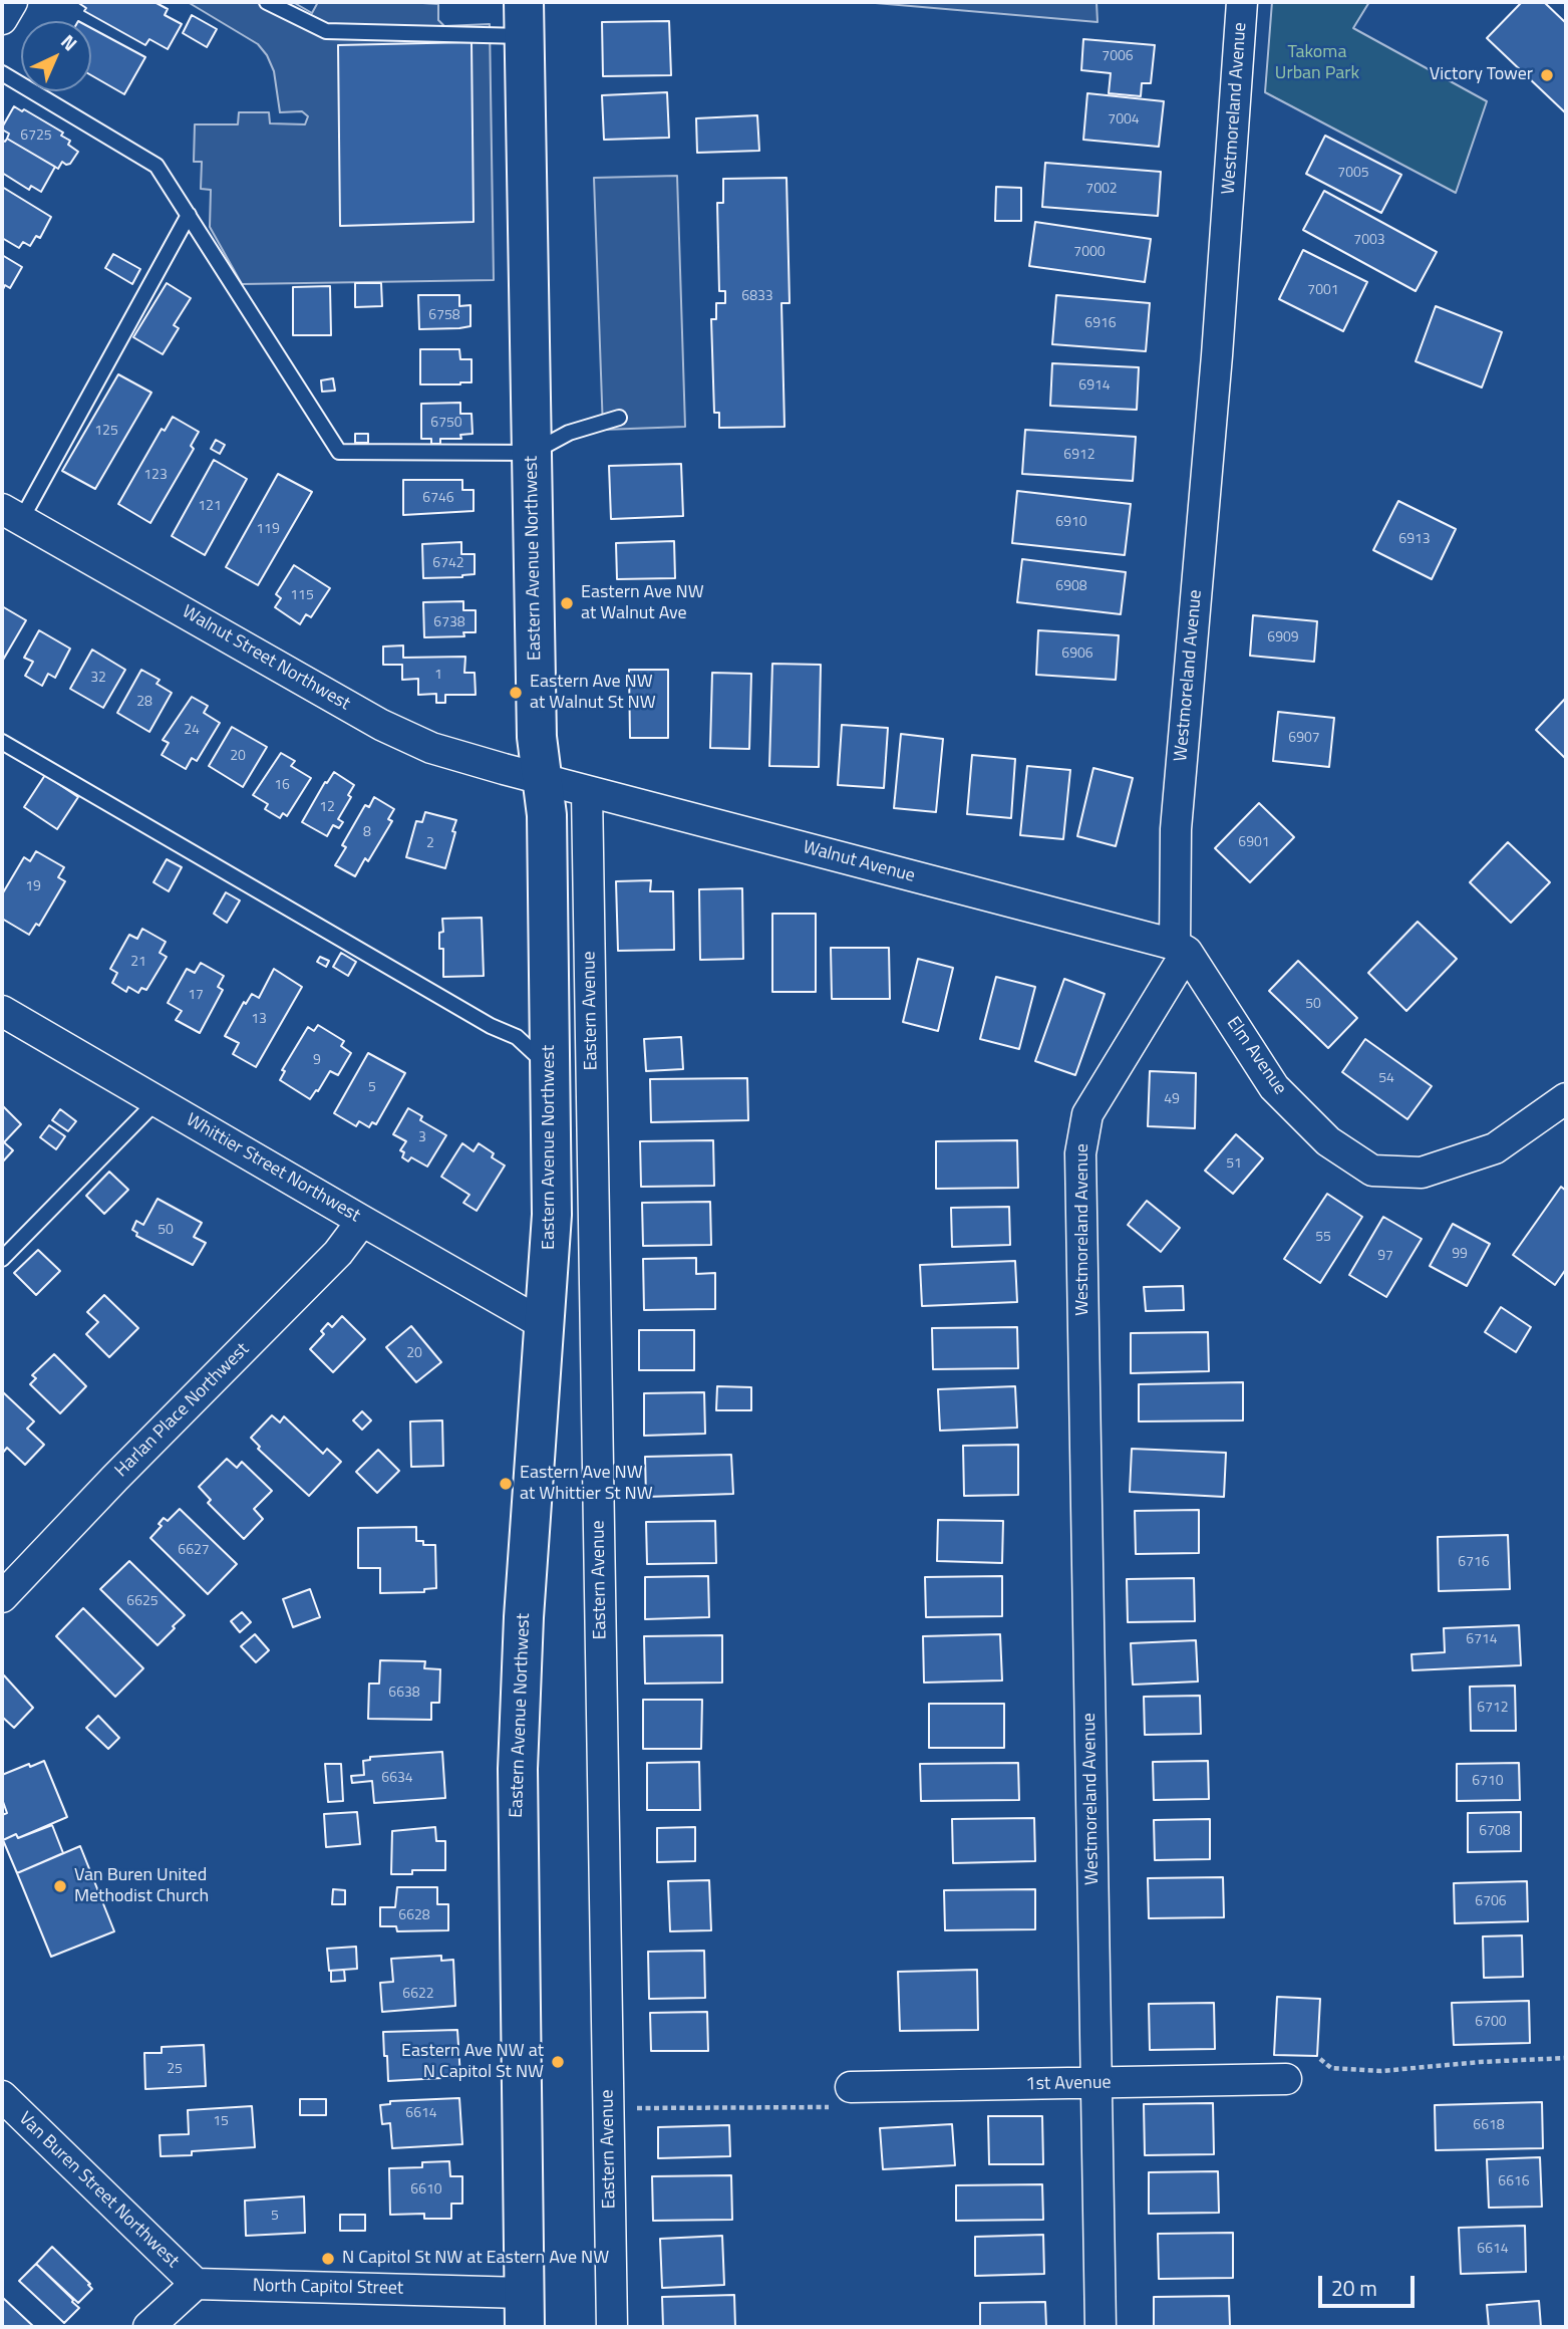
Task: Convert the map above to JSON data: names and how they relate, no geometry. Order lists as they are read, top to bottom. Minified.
{"streets":{"street":["Westmoreland Avenue","Eastern Avenue Northwest","Walnut Street Northwest","Walnut Avenue","Eastern Avenue","Elm Avenue","Whittier Street Northwest","Harlan Place Northwest","1st Avenue","Van Buren Street Northwest","North Capitol Street"]},"crossings":[["Westmoreland Avenue","Walnut Avenue"],["Westmoreland Avenue","Elm Avenue"],["Westmoreland Avenue","1st Avenue"],["Eastern Avenue Northwest","Walnut Street Northwest"],["Eastern Avenue Northwest","Walnut Avenue"],["Eastern Avenue Northwest","Whittier Street Northwest"],["Eastern Avenue Northwest","North Capitol Street"],["Walnut Street Northwest","Walnut Avenue"],["Walnut Avenue","Eastern Avenue"],["Walnut Avenue","Elm Avenue"],["Whittier Street Northwest","Harlan Place Northwest"],["Van Buren Street Northwest","North Capitol Street"]],"parks":["Takoma Urban Park"],"places":["Victory Tower","Eastern Ave NW at Walnut Ave","Eastern Ave NW at Walnut St NW","Eastern Ave NW at Whittier St NW","Van Buren United Methodist Church","Eastern Ave NW at N Capitol St NW","N Capitol St NW at Eastern Ave NW"],"house_numbers":["7006","7004","6725","7005","7002","7003","7000","7001","6833","6758","6916","6914","6750","125","6912","123","6746","121","6910","119","6913","6742","6908","115","6738","6909","6906","1","32","28","24","6907","20","16","12","8","6901","2","19","21","17","50","13","9","54","5","49","3","51","50","55","99","97","20","6627","6716","6625","6714","6638","6712","6634","6710","6708","6706","6628","6622","6700","25","6614","15","6618","6616","6610","5","6614"],"scale_bar":"20 m","north":"top right"}
